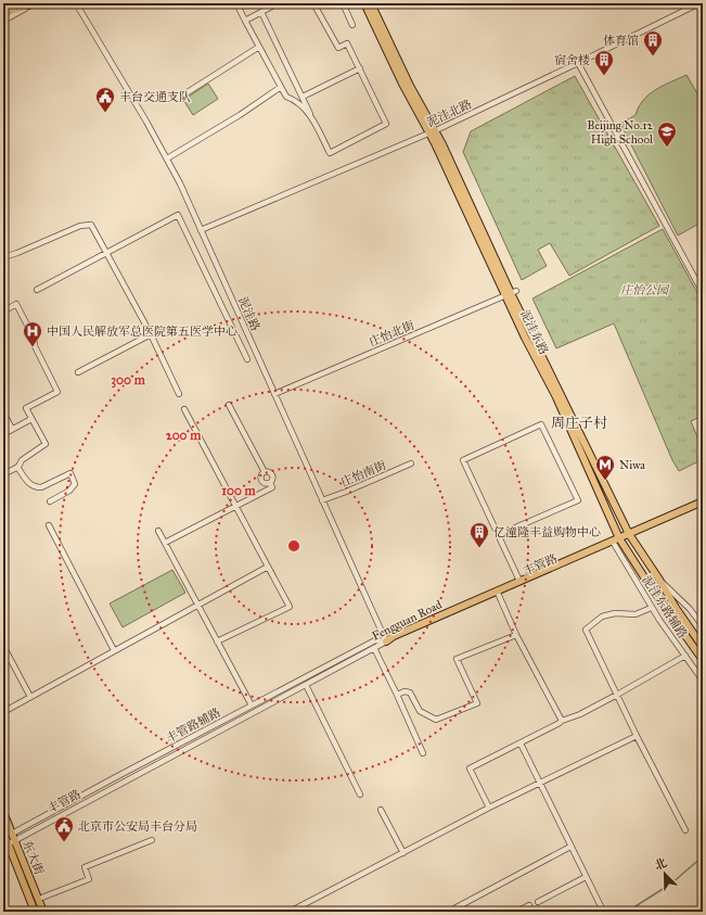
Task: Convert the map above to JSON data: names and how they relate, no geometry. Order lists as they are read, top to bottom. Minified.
{"streets":{"main road":["泥洼东路","丰管路","东大街"],"street":["泥洼北路","泥洼路","庄怡北街","庄怡南街","泥洼东路辅路","Fengguan Road","丰管路辅路"]},"crossings":[["泥洼北路","泥洼路"],["泥洼北路","泥洼东路"],["泥洼路","庄怡北街"],["泥洼路","庄怡南街"],["泥洼路","丰管路"],["泥洼路","Fengguan Road"],["泥洼路","丰管路辅路"],["泥洼东路","庄怡北街"],["泥洼东路","丰管路"],["泥洼东路","泥洼东路辅路"],["丰管路","泥洼东路辅路"],["丰管路","Fengguan Road"],["丰管路","丰管路辅路"],["丰管路","东大街"],["Fengguan Road","丰管路辅路"],["丰管路辅路","东大街"]],"districts":["周庄子村"],"parks":["庄怡公园"],"places":{"building":["体育馆","宿舍楼","亿潼隆丰益购物中心"],"public building":["丰台交通支队","北京市公安局丰台分局"],"school or university":["Beijing No.12 High School"],"hospital":["中国人民解放军总医院第五医学中心"],"metro station":["Niwa"]},"north":"top left","rings":["300 m","200 m","100 m"]}
